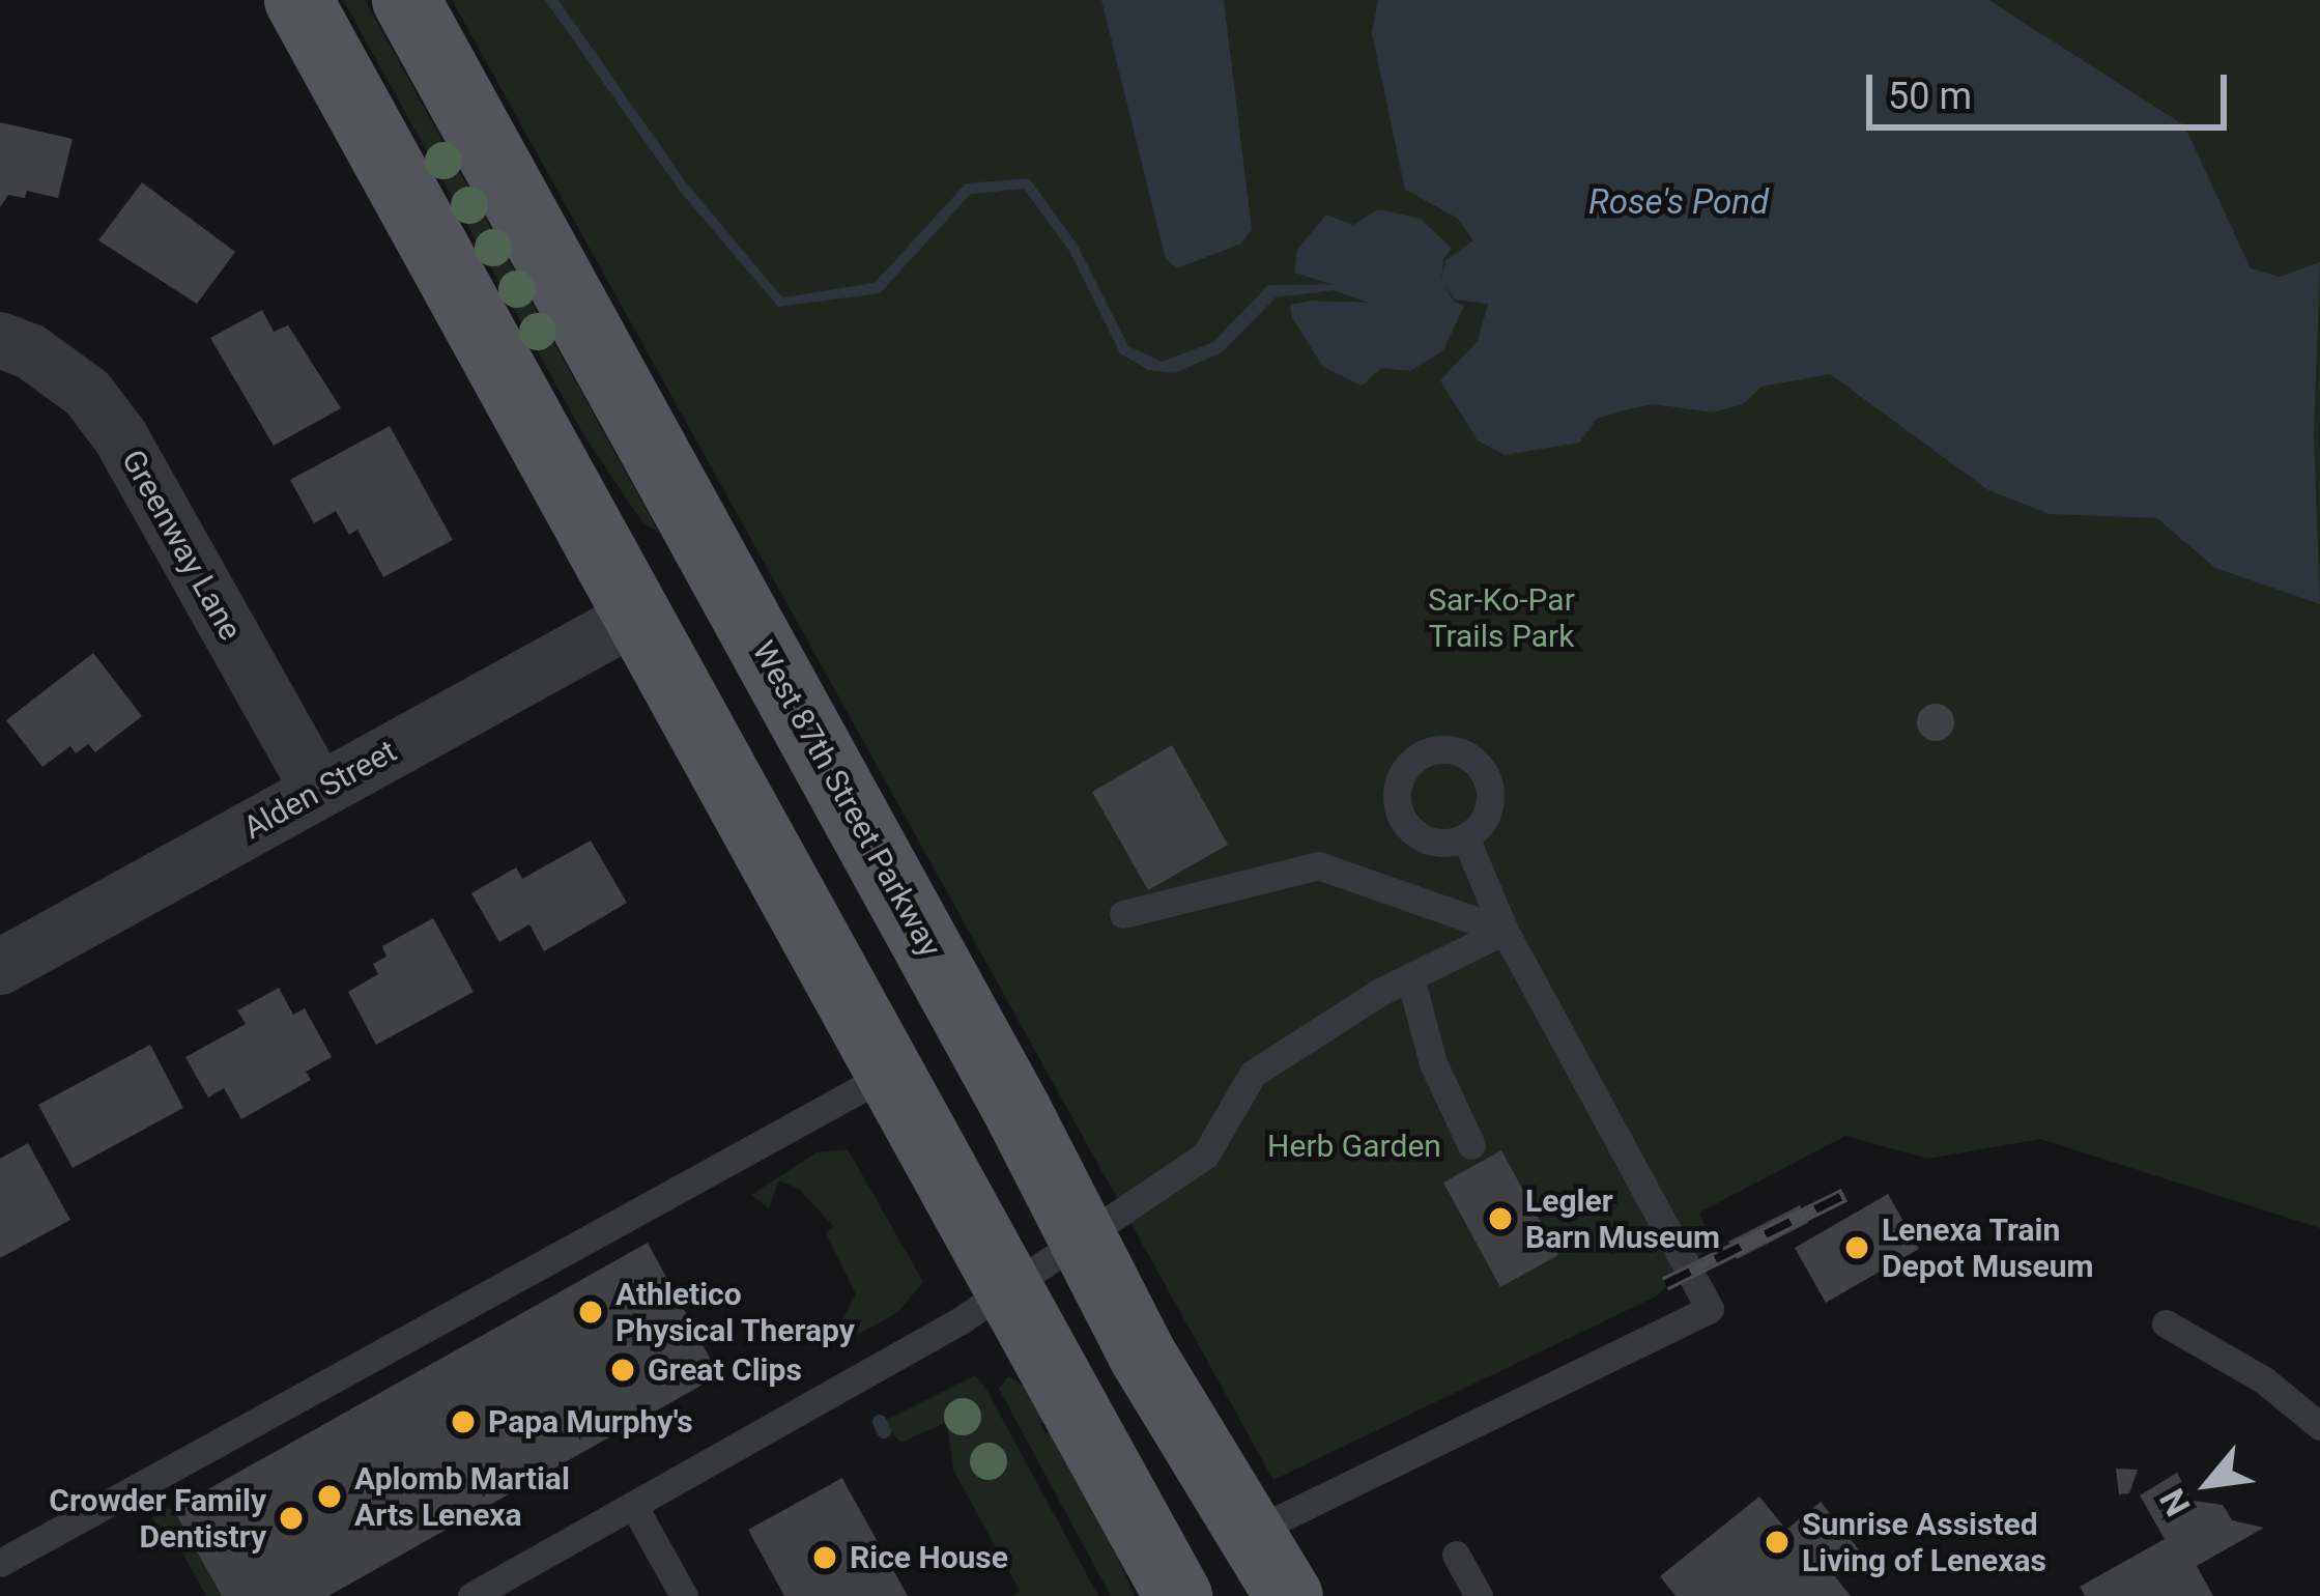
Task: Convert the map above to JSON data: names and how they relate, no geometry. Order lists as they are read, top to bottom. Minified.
{"streets":{"main road":["West 87th Street Parkway"],"street":["Greenway Lane","Alden Street"]},"crossings":[["Greenway Lane","Alden Street"]],"water":["Rose's Pond"],"parks":["Sar-Ko-Par Trails Park","Herb Garden"],"places":["Legler Barn Museum","Lenexa Train Depot Museum","Athletico Physical Therapy","Great Clips","Papa Murphy's","Aplomb Martial Arts Lenexa","Crowder Family Dentistry","Sunrise Assisted Living of Lenexas","Rice House"],"scale_bar":"50 m","north":"bottom left"}
